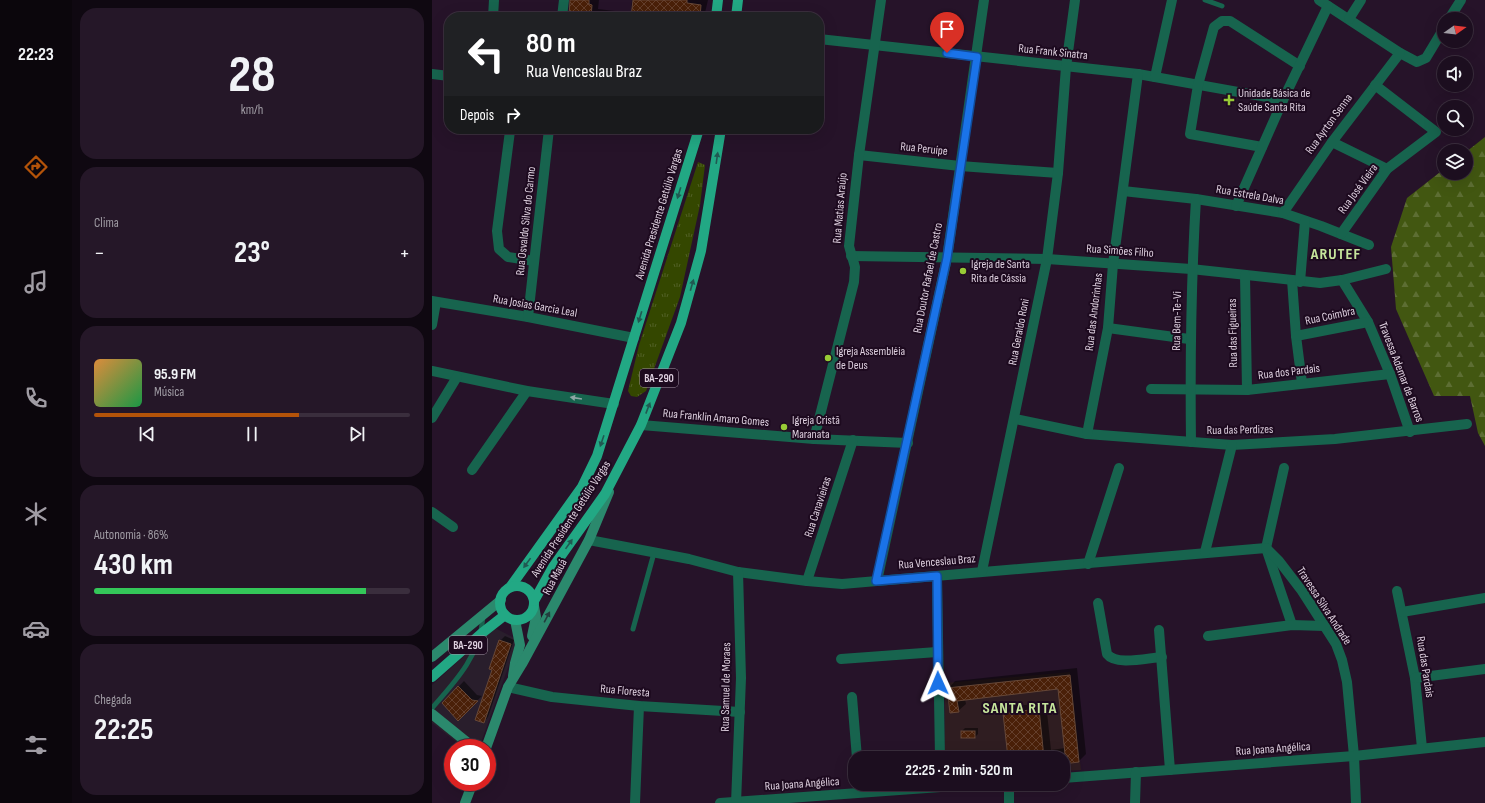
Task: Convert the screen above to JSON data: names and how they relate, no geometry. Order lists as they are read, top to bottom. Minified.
{"streets":{"main road":["Avenida Presidente Getúlio Vargas","BA-290"],"street":["Rua Frank Sinatra","Rua Ayrton Senna","Rua Peruípe","Rua José Vieira","Rua Estrela Dalva","Rua Matias Araújo","Rua Osvaldo Silva do Carmo","Rua Simões Filho","Rua Doutor Rafael de Castro","Rua Josias Garcia Leal","Rua das Andorinhas","Rua Coimbra","Rua Bem-Te-Vi","Rua Geraldo Roni","Rua das Figueiras","Rua dos Pardais","Travessa Ademar de Barros","Rua Franklin Amaro Gomes","Rua das Perdizes","Rua Canavieiras","Rua Venceslau Braz","Rua Mauá","Travessa Silva Andrade","Rua das Pardais","Rua Samuel de Moraes","Rua Floresta","Rua Joana Angélica"]},"crossings":[["Rua Frank Sinatra","Rua Matias Araújo"],["Rua Frank Sinatra","Rua Doutor Rafael de Castro"],["Rua Frank Sinatra","Rua das Andorinhas"],["Rua Frank Sinatra","Rua Geraldo Roni"],["Rua Ayrton Senna","Rua José Vieira"],["Rua Ayrton Senna","Rua Estrela Dalva"],["Rua Peruípe","Rua Matias Araújo"],["Rua Peruípe","Rua Doutor Rafael de Castro"],["Rua Peruípe","Rua Geraldo Roni"],["Rua José Vieira","Rua Estrela Dalva"],["Rua Estrela Dalva","Rua das Andorinhas"],["Rua Estrela Dalva","Rua Bem-Te-Vi"],["Rua Matias Araújo","Rua Simões Filho"],["Rua Matias Araújo","Rua Franklin Amaro Gomes"],["Avenida Presidente Getúlio Vargas","Rua Josias Garcia Leal"],["Avenida Presidente Getúlio Vargas","BA-290"],["Avenida Presidente Getúlio Vargas","Rua Franklin Amaro Gomes"],["Avenida Presidente Getúlio Vargas","Rua Mauá"],["Rua Osvaldo Silva do Carmo","Rua Josias Garcia Leal"],["Rua Simões Filho","Rua Doutor Rafael de Castro"],["Rua Simões Filho","Rua das Andorinhas"],["Rua Simões Filho","Rua Bem-Te-Vi"],["Rua Simões Filho","Rua Geraldo Roni"],["Rua Simões Filho","Rua das Figueiras"],["Rua Simões Filho","Travessa Ademar de Barros"],["Rua Doutor Rafael de Castro","Rua Franklin Amaro Gomes"],["Rua Doutor Rafael de Castro","Rua Venceslau Braz"],["Rua das Andorinhas","Rua das Perdizes"],["Rua Coimbra","Travessa Ademar de Barros"],["Rua Bem-Te-Vi","Rua dos Pardais"],["Rua Bem-Te-Vi","Rua das Perdizes"],["Rua Geraldo Roni","Rua das Perdizes"],["Rua Geraldo Roni","Rua Venceslau Braz"],["Rua das Figueiras","Rua dos Pardais"],["Rua dos Pardais","Travessa Ademar de Barros"],["Travessa Ademar de Barros","Rua das Perdizes"],["BA-290","Rua Mauá"],["Rua Franklin Amaro Gomes","Rua Canavieiras"],["Rua Canavieiras","Rua Venceslau Braz"],["Rua Venceslau Braz","Rua Mauá"],["Rua Venceslau Braz","Travessa Silva Andrade"],["Rua Venceslau Braz","Rua Samuel de Moraes"],["Rua Mauá","Rua Floresta"],["Travessa Silva Andrade","Rua Joana Angélica"],["Rua das Pardais","Rua Joana Angélica"],["Rua Samuel de Moraes","Rua Floresta"],["Rua Samuel de Moraes","Rua Joana Angélica"]],"districts":["ARUTEF","SANTA RITA"],"places":{"health":["Unidade Básica de Saúde Santa Rita"],"other":["Igreja de Santa Rita de Cássia","Igreja Assembléia de Deus","Igreja Cristã Maranata"]},"north":"right","page":{"tabs":"22:23","tile":[["28","km/h"],"Clima",["Autonomia · 86%","430 km"],["Chegada","22:25"]],"turn":["80 m","Rua Venceslau Braz"],"then":"Depois","heat":["−","23°","+"],"song":["95.9 FM","Música"],"limit":"30","trip":"22:25 · 2 min · 520 m"}}
